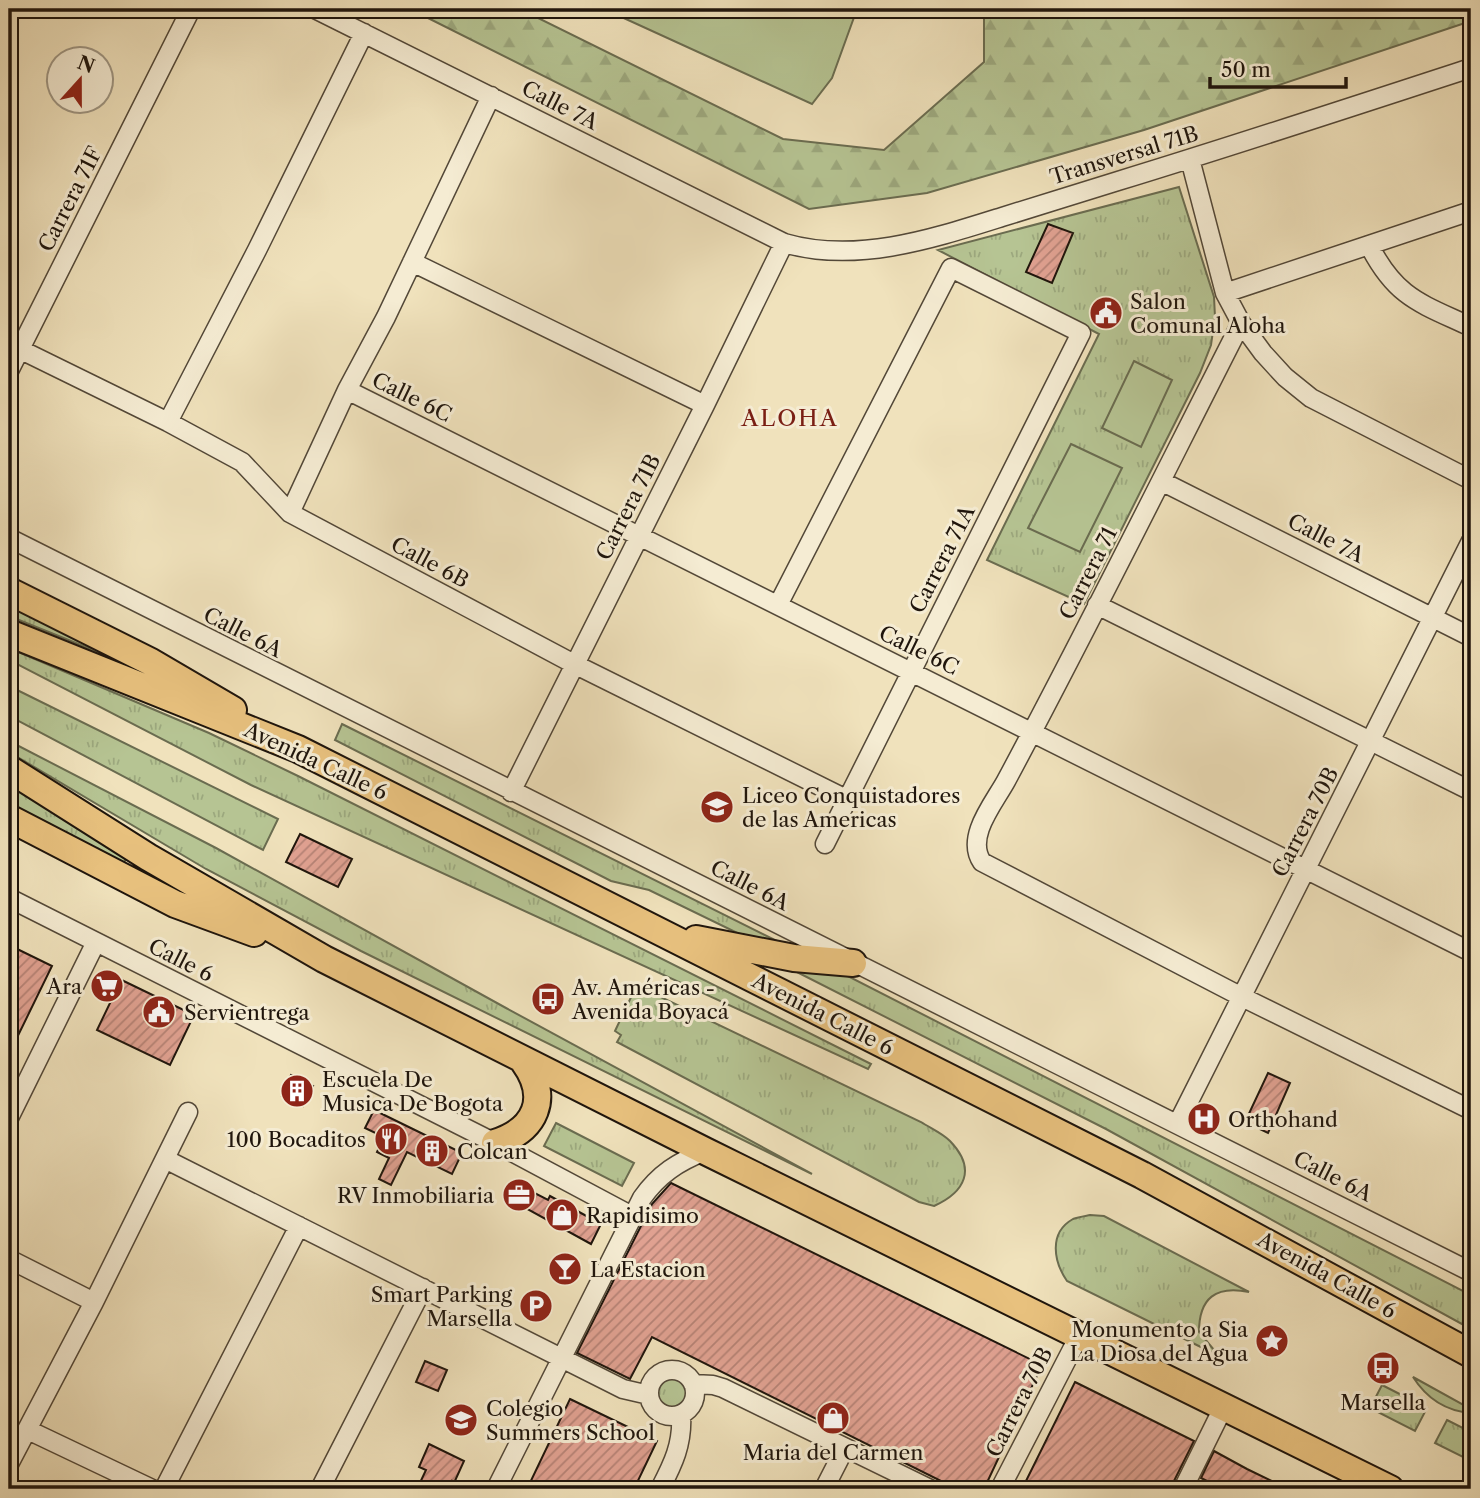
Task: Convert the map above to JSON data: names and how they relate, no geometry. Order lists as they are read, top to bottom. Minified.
{"streets":{"highway":["Avenida Calle 6"],"street":["Calle 7A","Transversal 71B","Carrera 71F","Calle 6C","Carrera 71B","Carrera 71A","Calle 6B","Carrera 71","Calle 6A","Carrera 70B","Calle 6"]},"crossings":[["Calle 7A","Transversal 71B"],["Calle 7A","Carrera 71B"],["Calle 7A","Carrera 71"],["Calle 7A","Carrera 70B"],["Transversal 71B","Carrera 71B"],["Carrera 71F","Calle 6B"],["Calle 6C","Carrera 71B"],["Calle 6C","Carrera 71A"],["Calle 6C","Carrera 71"],["Calle 6C","Carrera 70B"],["Carrera 71B","Calle 6B"],["Carrera 71B","Calle 6A"],["Carrera 71A","Calle 6B"],["Carrera 71","Carrera 70B"],["Calle 6A","Carrera 70B"]],"districts":["ALOHA"],"places":{"public building":["Salon Comunal Aloha","Servientrega"],"school or university":["Liceo Conquistadores de las Americas","Colegio Summers School"],"supermarket":["Ara"],"bus stop":["Av. Américas - Avenida Boyacá","Marsella"],"building":["Escuela De Musica De Bogota","Colcan"],"hospital":["Orthohand"],"restaurant":["100 Bocaditos"],"office":["RV Inmobiliaria"],"shop":["Rapidisimo","Maria del Carmen"],"bar":["La Estacion"],"parking":["Smart Parking Marsella"],"place":["Monumento a Sia La Diosa del Agua"]},"scale_bar":"50 m","north":"top"}
